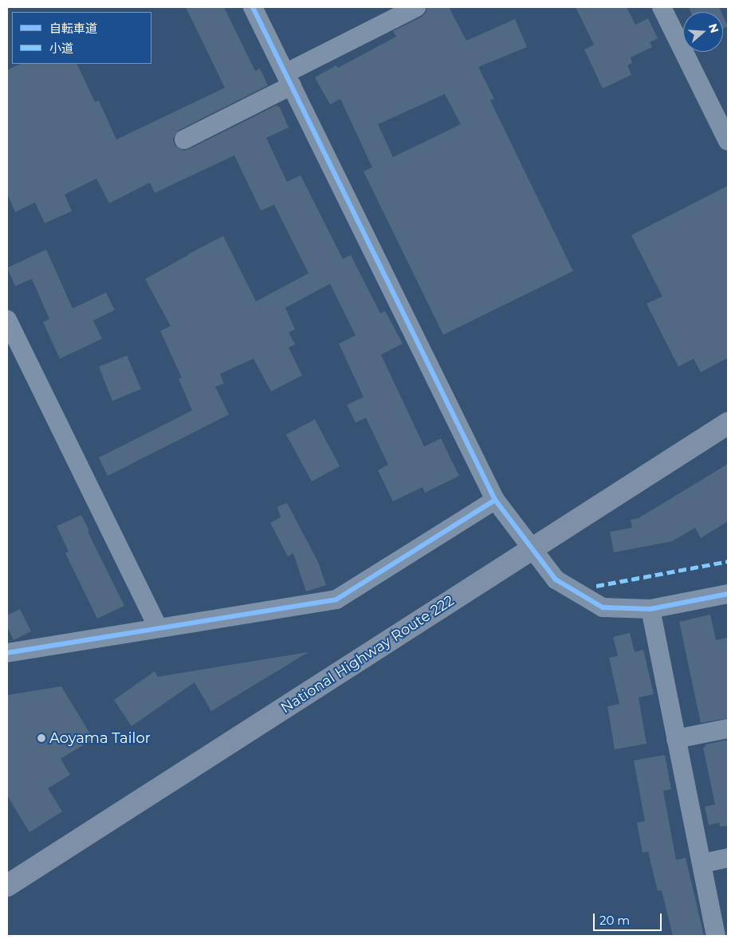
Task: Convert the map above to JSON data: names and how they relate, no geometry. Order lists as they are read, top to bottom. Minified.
{"streets":{"highway":["National Highway Route 222"]},"places":["Aoyama Tailor"],"legend":["自転車道","小道"],"scale_bar":"20 m","north":"right"}
